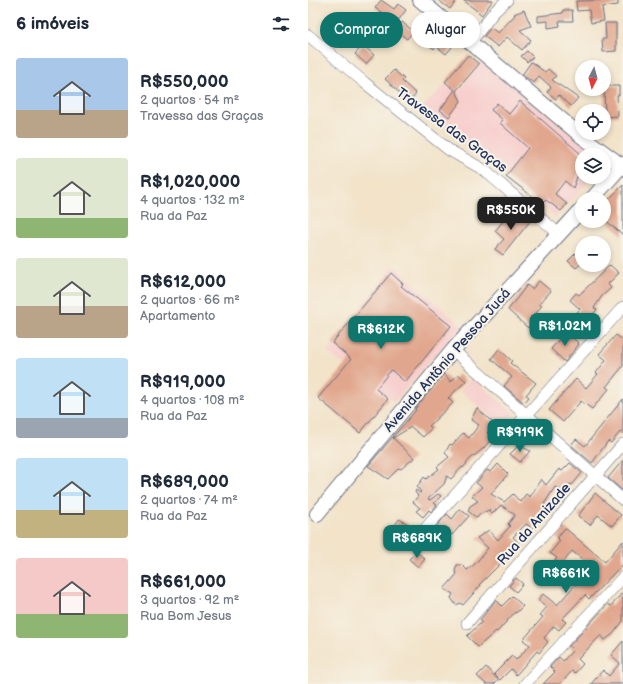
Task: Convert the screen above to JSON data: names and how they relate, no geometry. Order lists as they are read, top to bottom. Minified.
{"streets":{"street":["Travessa das Graças","Avenida Antônio Pessoa Jucá","Rua da Amizade"]},"crossings":[["Travessa das Graças","Avenida Antônio Pessoa Jucá"]],"north":"bottom","page":{"heading":"6 imóveis","chip":["Comprar","Alugar"],"list":[{"name":"R$550,000","note":"2 quartos · 54 m² · Travessa das Graças"},{"name":"R$1,020,000","note":"4 quartos · 132 m² · Rua da Paz"},{"name":"R$612,000","note":"2 quartos · 66 m² · Apartamento"},{"name":"R$919,000","note":"4 quartos · 108 m² · Rua da Paz"},{"name":"R$689,000","note":"2 quartos · 74 m² · Rua da Paz"},{"name":"R$661,000","note":"3 quartos · 92 m² · Rua Bom Jesus"}],"map_buttons":["+","−"],"price":["R$550K","R$1.02M","R$612K","R$919K","R$689K","R$661K"]}}
